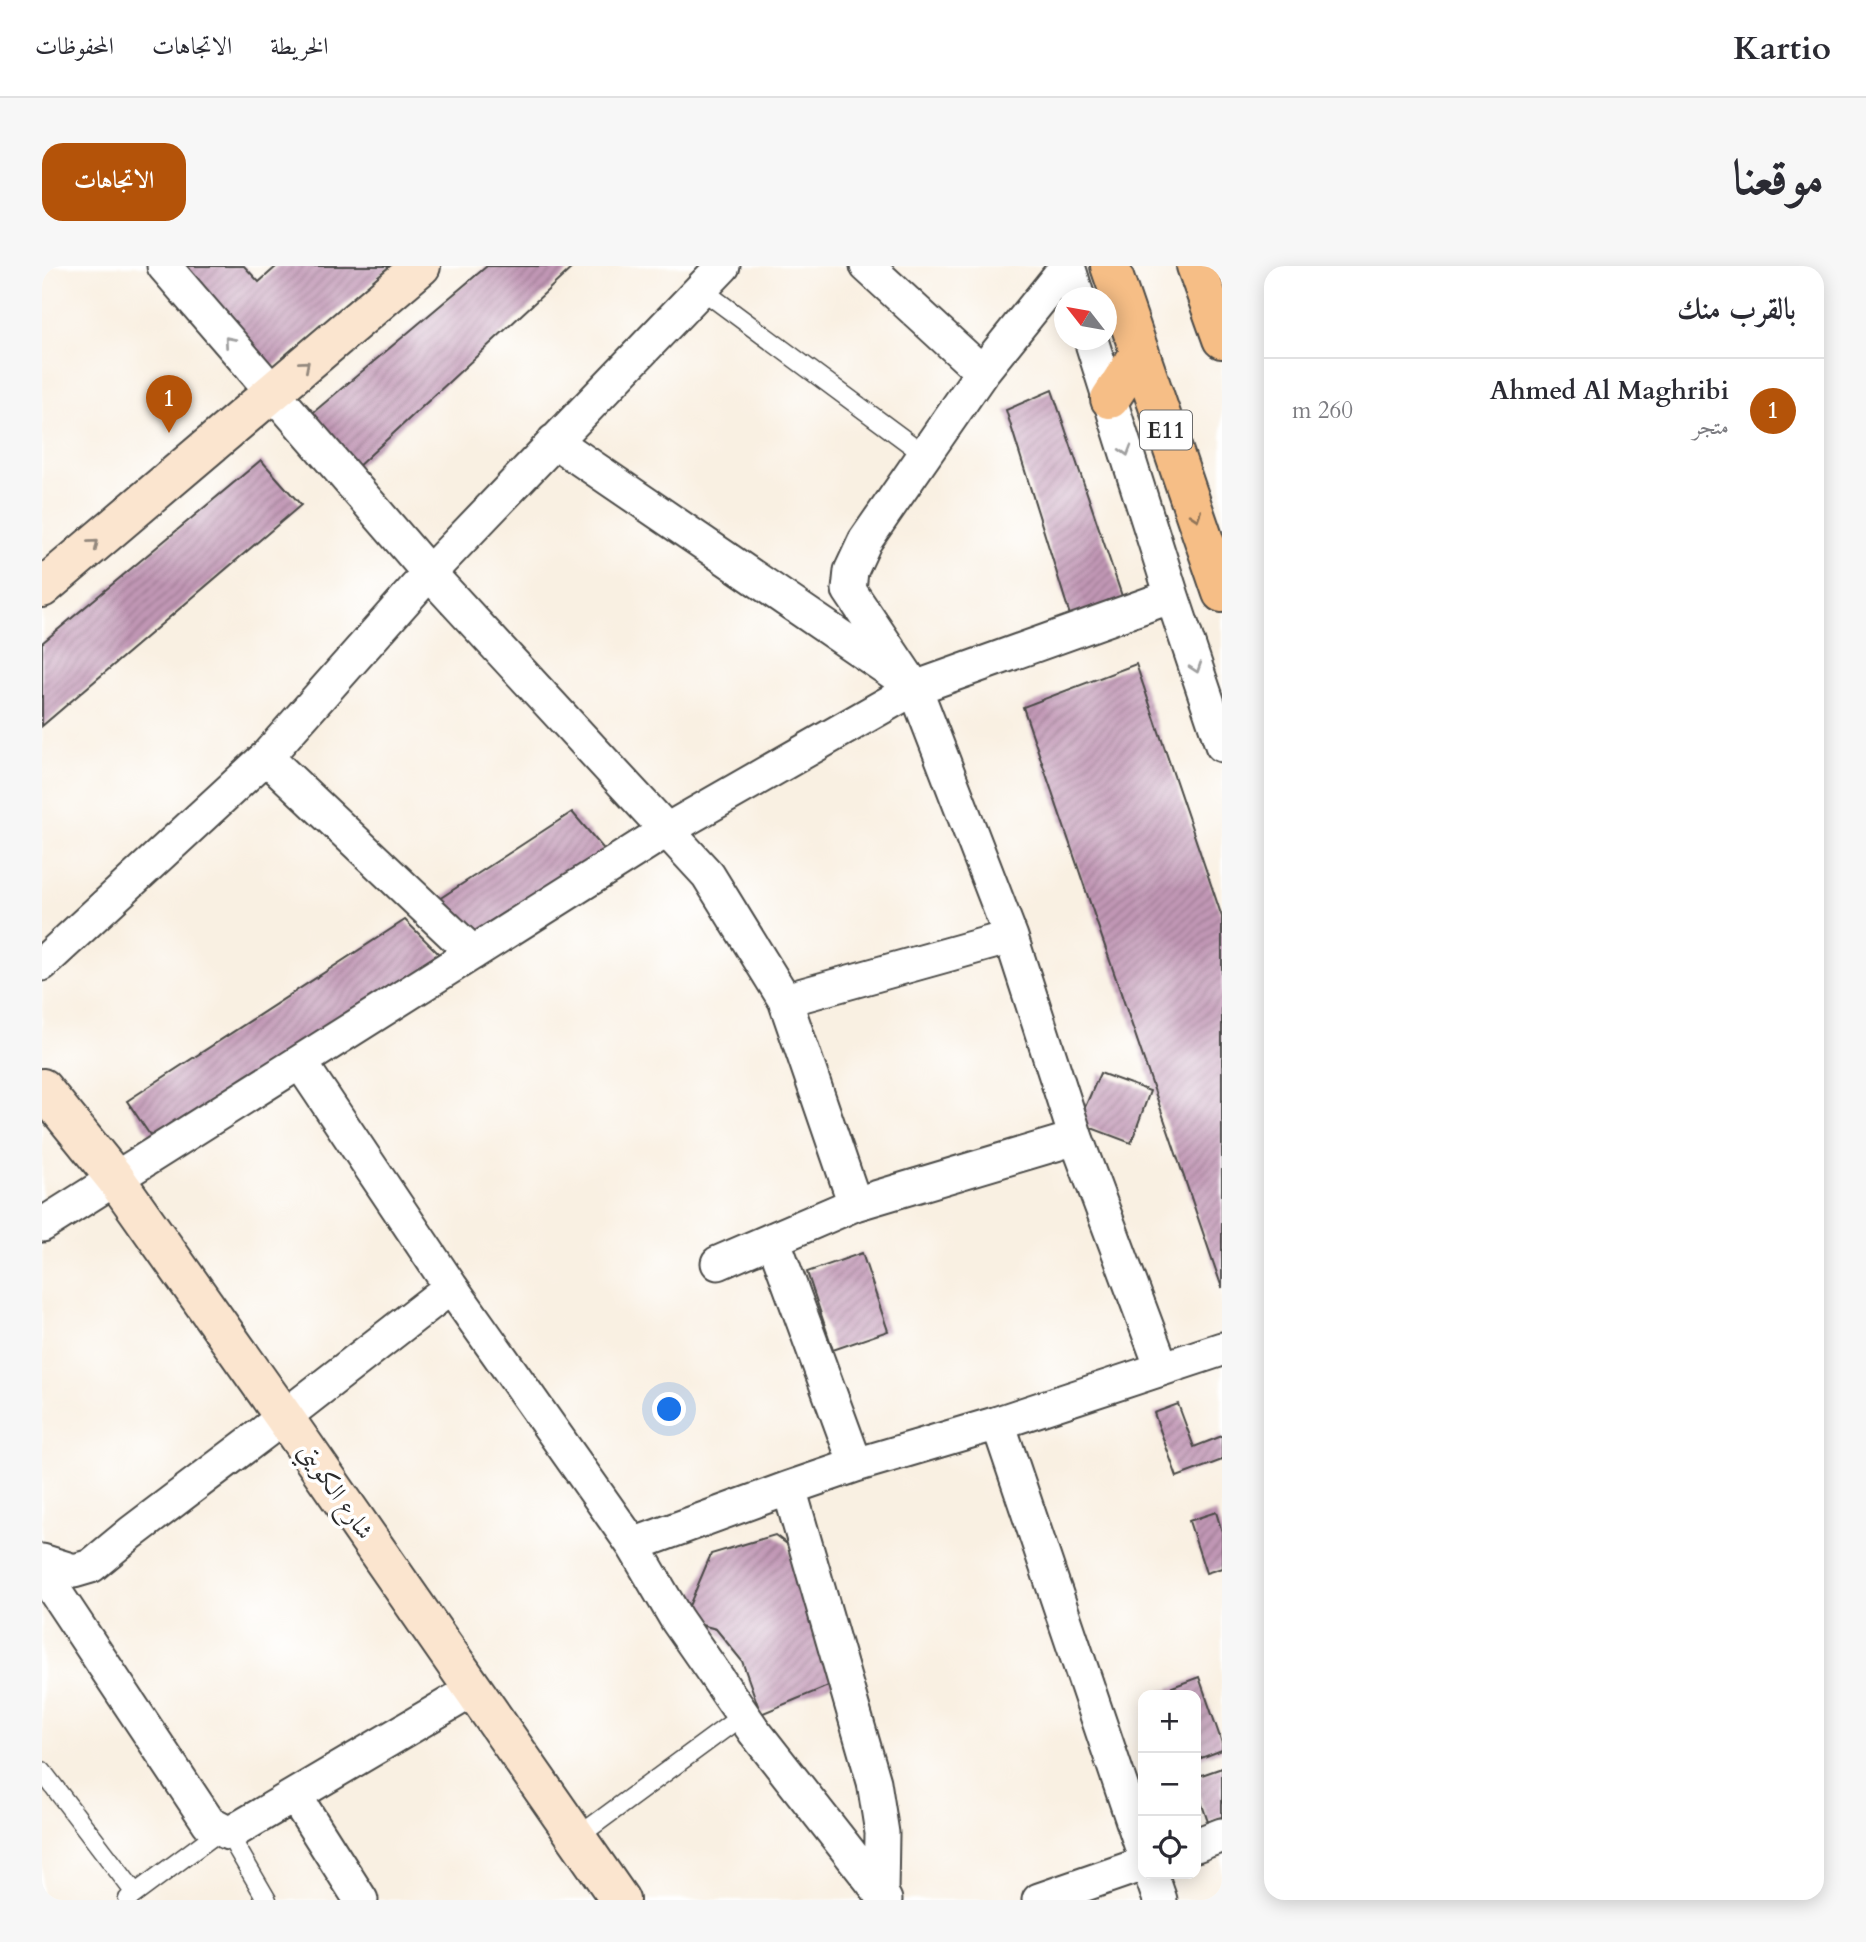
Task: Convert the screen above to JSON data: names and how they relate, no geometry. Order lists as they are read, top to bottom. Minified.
{"streets":{"main road":["E11"],"street":["شارع الكويتي"]},"north":"top left","page":{"header":"Kartio","nav":["الخريطة","الاتجاهات","المحفوظات"],"title":"موقعنا","buttons":"الاتجاهات","heading":"بالقرب منك","list":[{"mark":"1","name":"Ahmed Al Maghribi","note":"متجر","value":"260 m"}],"pins":"1","map_buttons":["+","−"]}}
